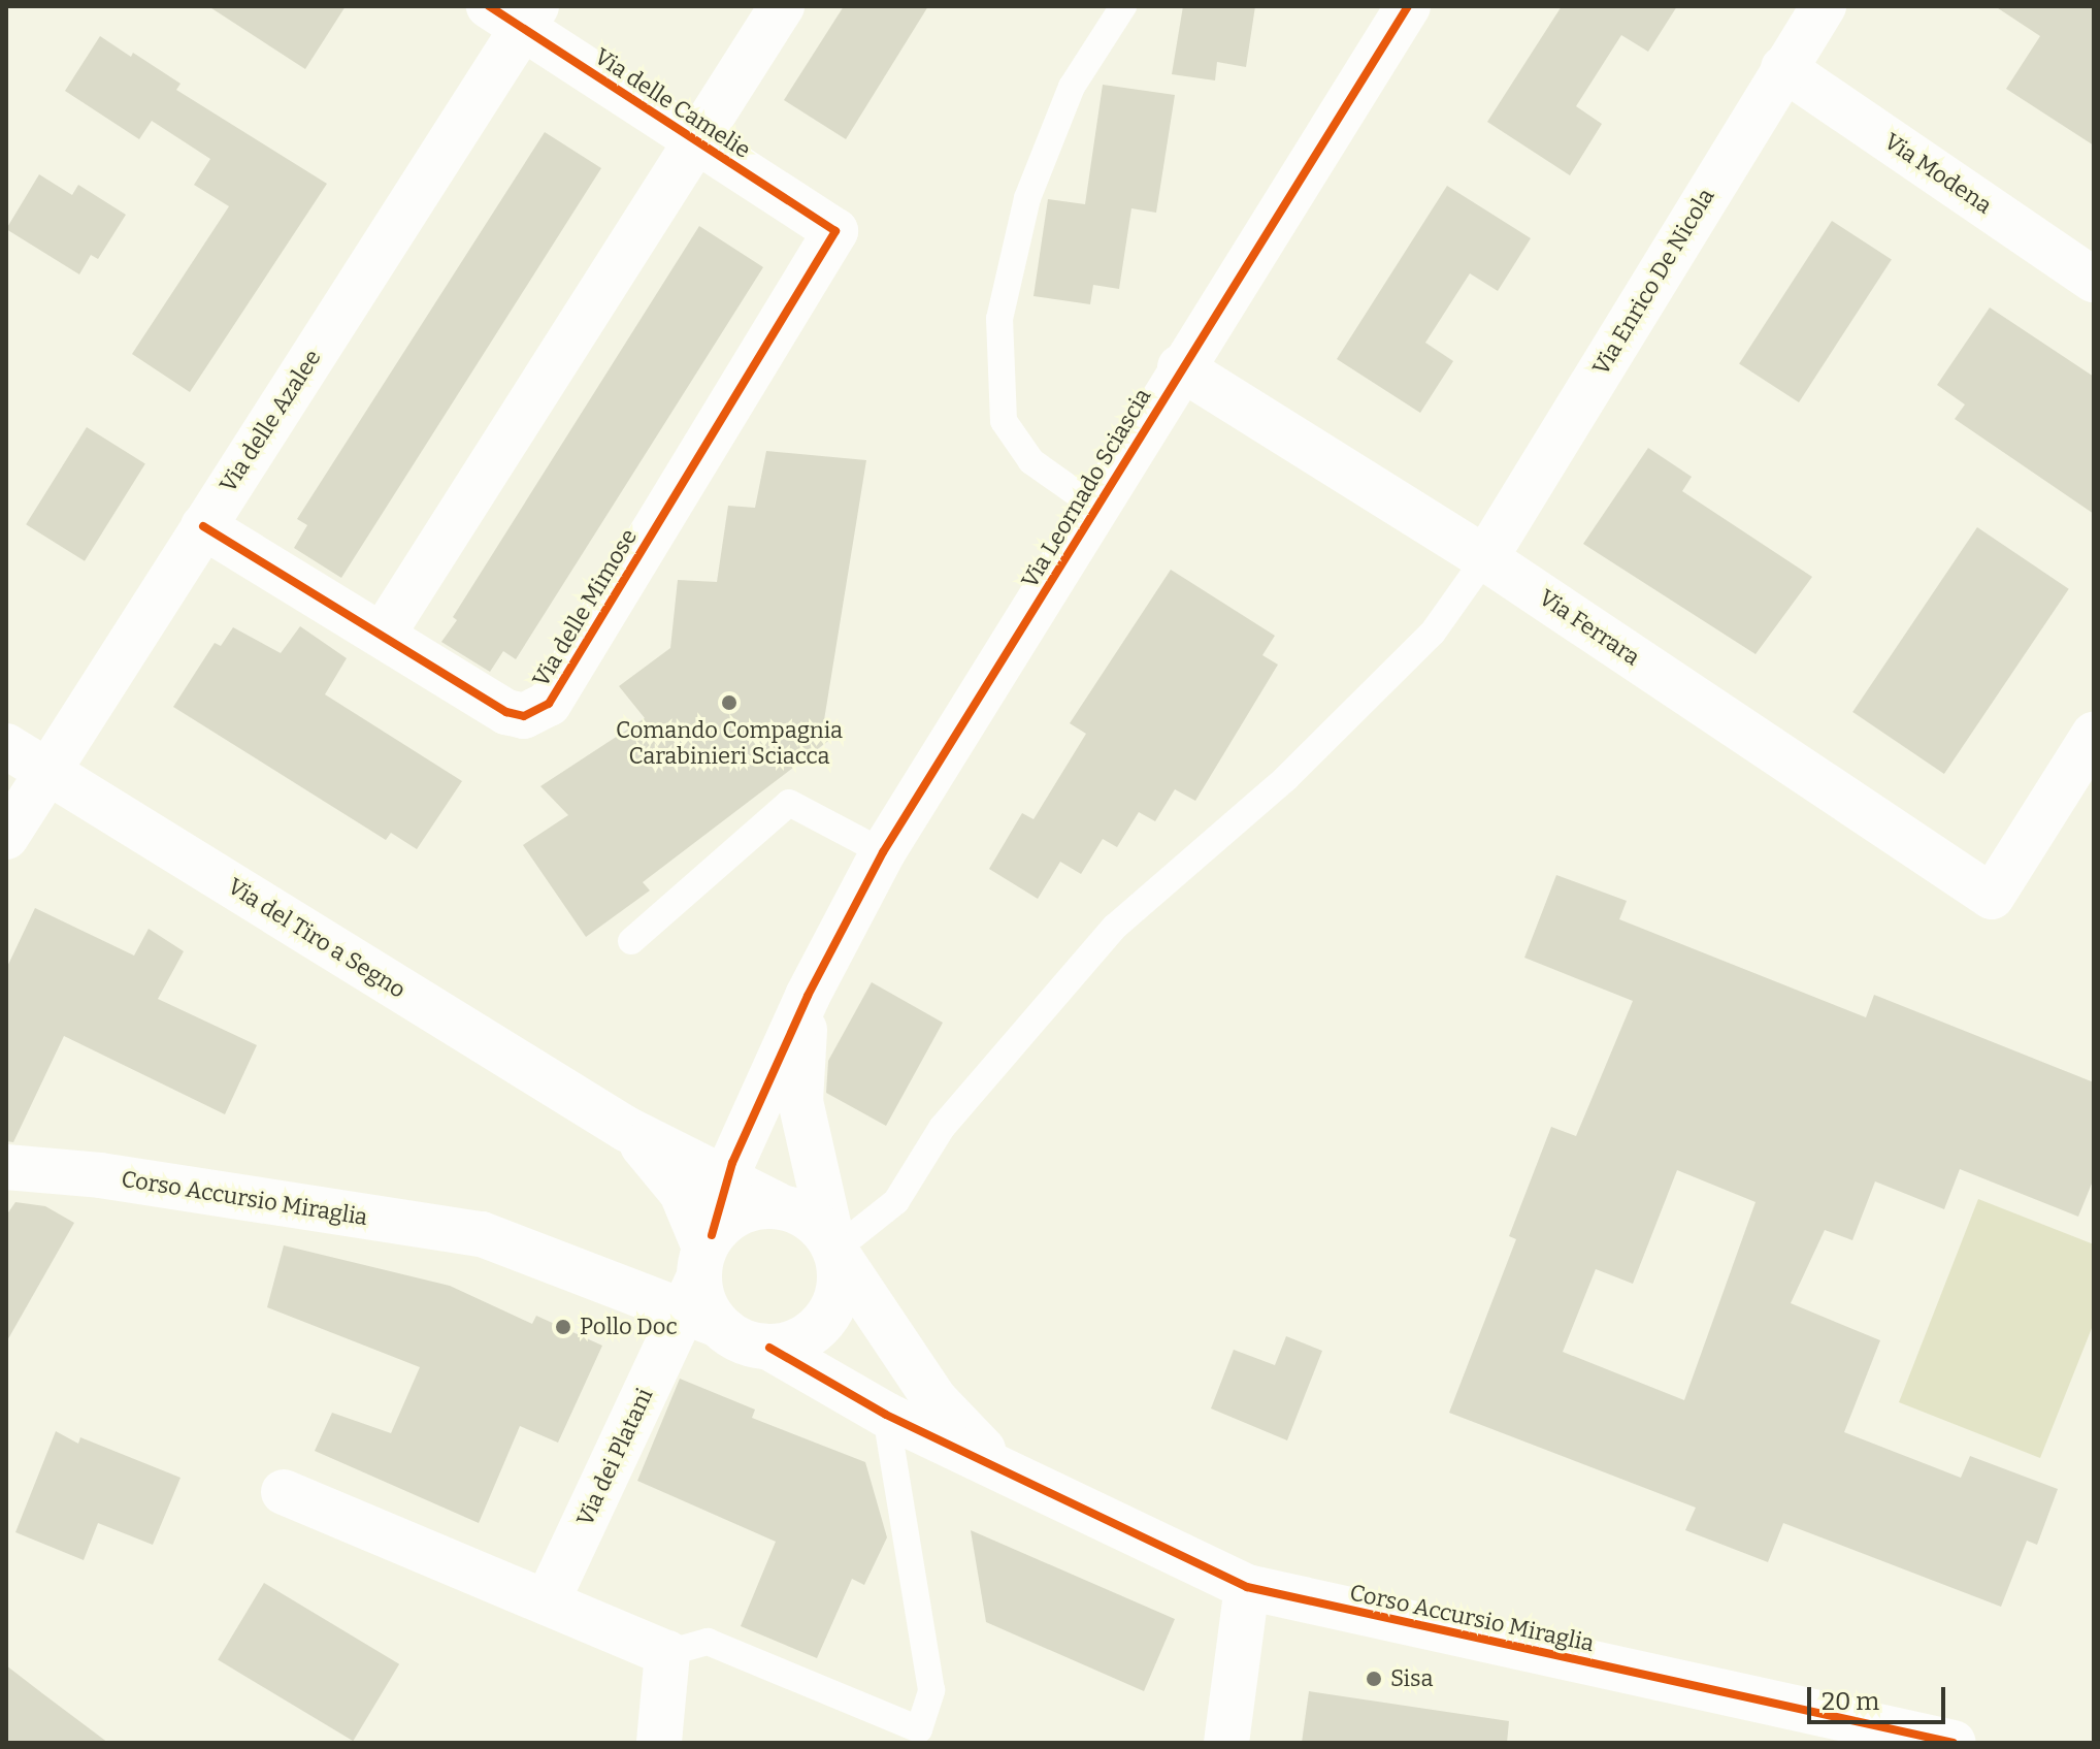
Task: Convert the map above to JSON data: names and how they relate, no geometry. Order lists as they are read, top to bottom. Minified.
{"streets":{"street":["Via delle Camelie","Via Modena","Via Enrico De Nicola","Via delle Azalee","Via Leornado Sciascia","Via delle Mimose","Via Ferrara","Via del Tiro a Segno","Corso Accursio Miraglia","Via dei Platani"]},"crossings":[["Via delle Camelie","Via delle Azalee"],["Via delle Camelie","Via delle Mimose"],["Via Modena","Via Enrico De Nicola"],["Via Enrico De Nicola","Via Ferrara"],["Via delle Azalee","Via delle Mimose"],["Via delle Azalee","Via del Tiro a Segno"],["Via Leornado Sciascia","Via Ferrara"],["Via Leornado Sciascia","Via dei Platani"],["Corso Accursio Miraglia","Via dei Platani"]],"places":["Comando Compagnia Carabinieri Sciacca","Pollo Doc","Sisa"],"scale_bar":"20 m"}
